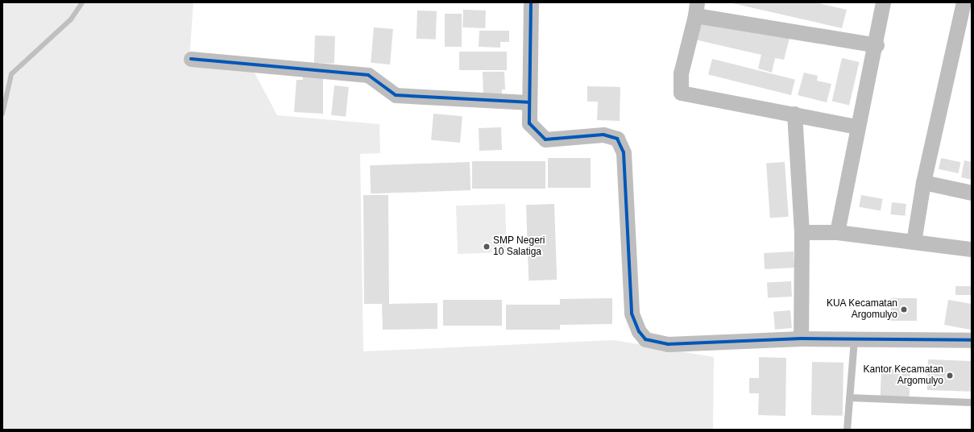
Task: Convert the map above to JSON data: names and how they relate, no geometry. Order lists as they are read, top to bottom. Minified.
{"places":["SMP Negeri 10 Salatiga","KUA Kecamatan Argomulyo","Kantor Kecamatan Argomulyo"]}
